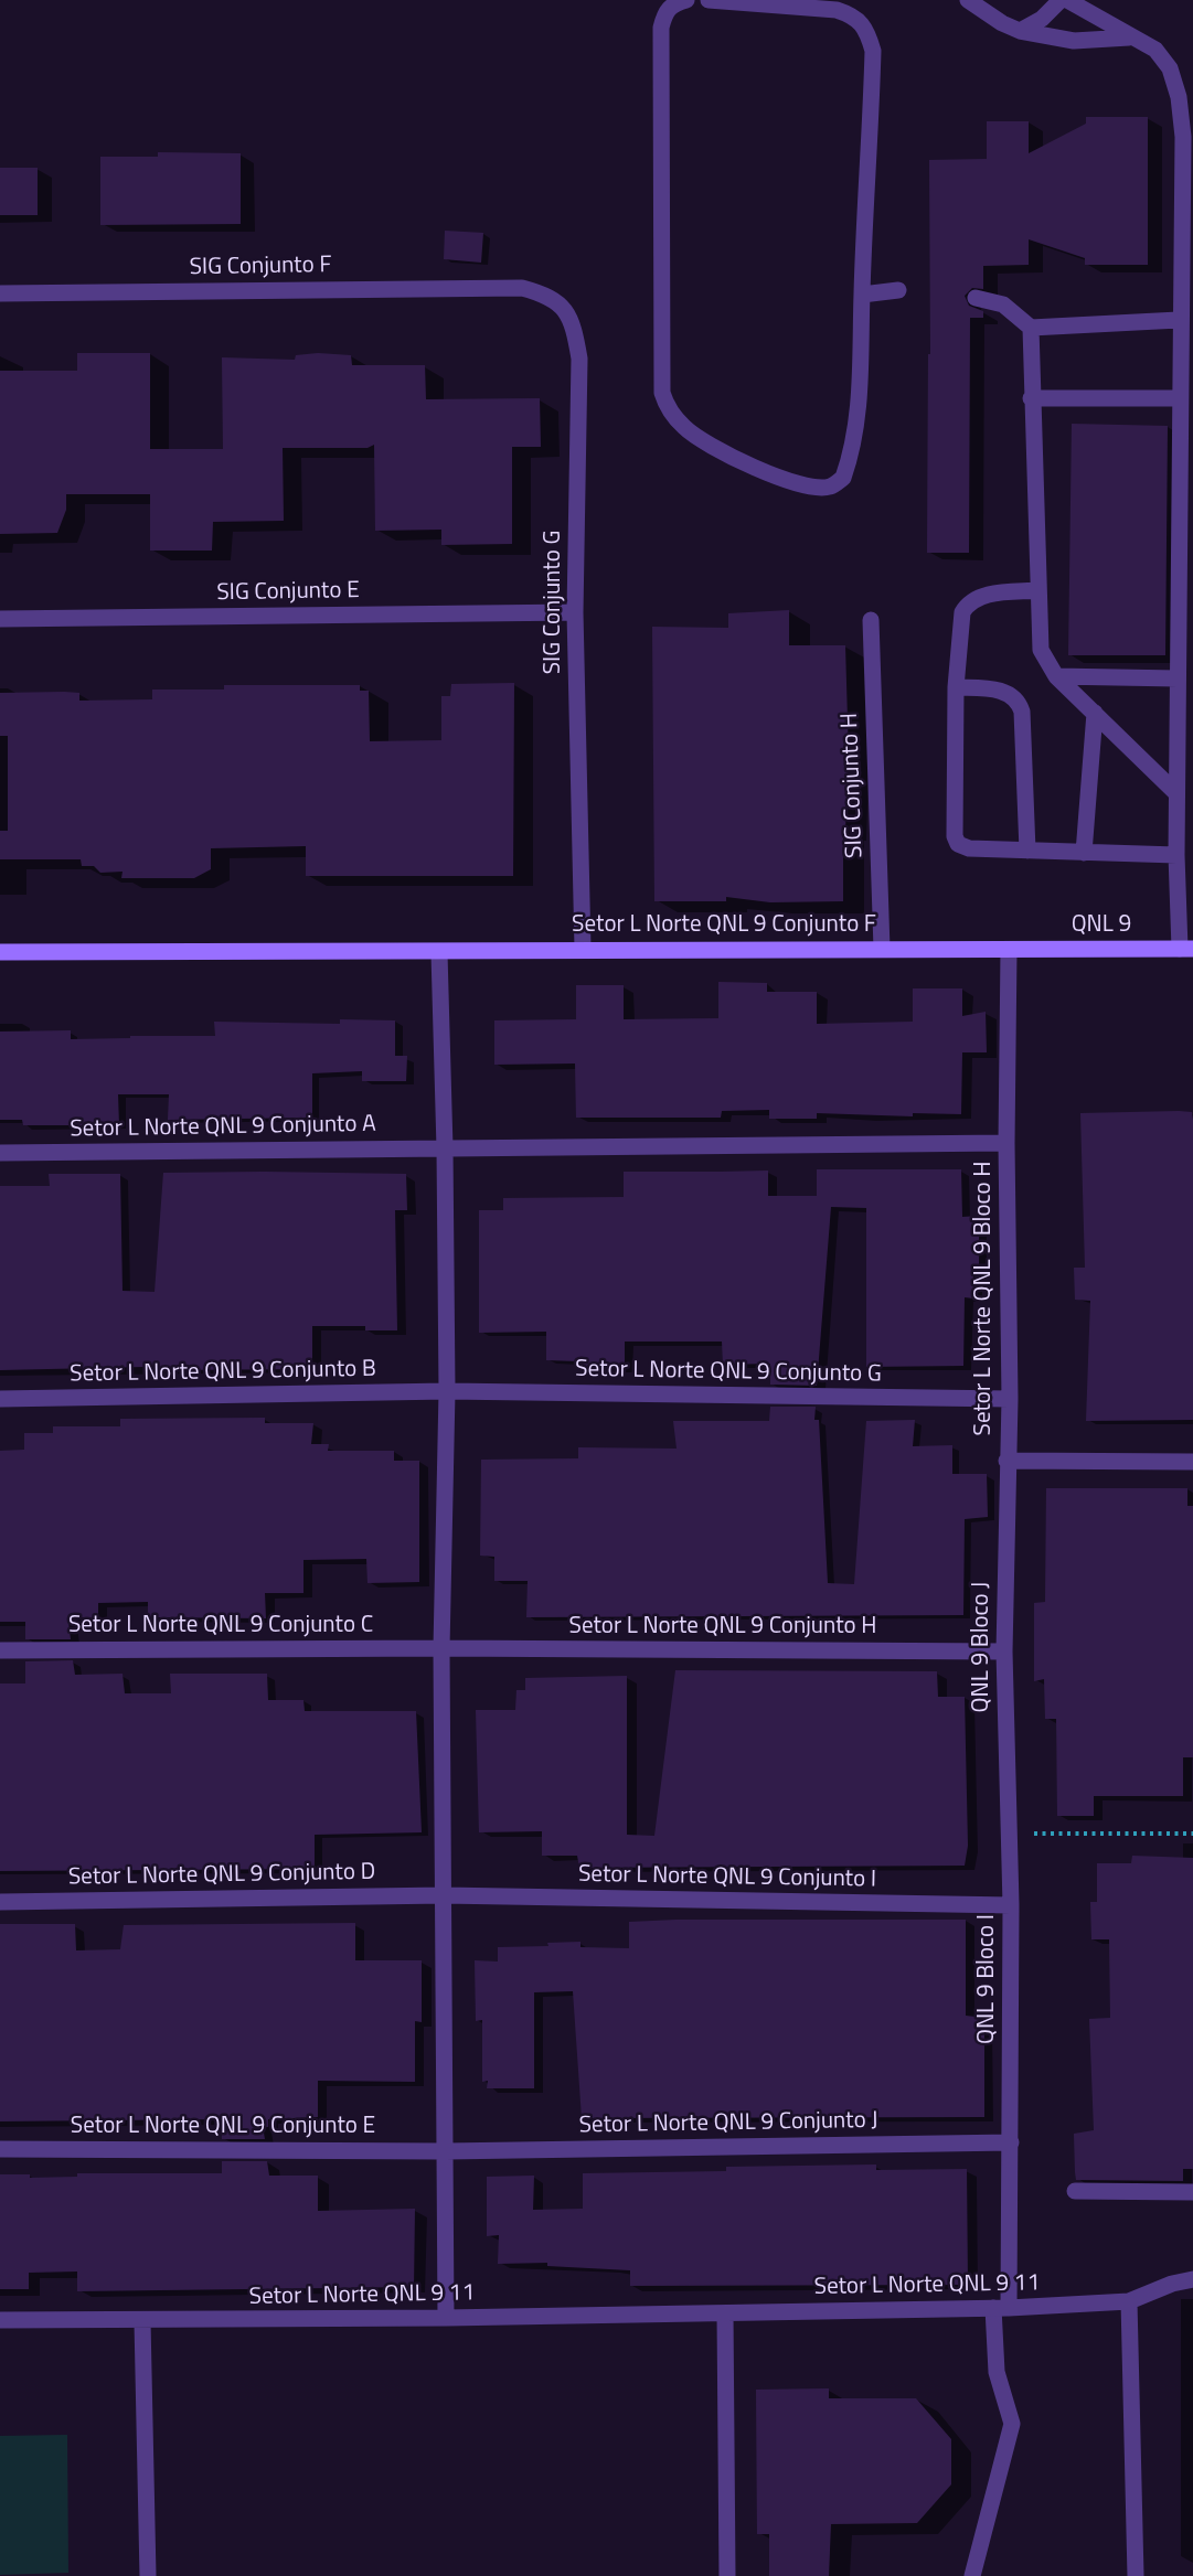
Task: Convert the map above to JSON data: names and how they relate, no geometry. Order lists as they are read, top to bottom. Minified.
{"streets":{"street":["SIG Conjunto F","SIG Conjunto E","SIG Conjunto G","SIG Conjunto H","Setor L Norte QNL 9 Conjunto F","QNL 9","Setor L Norte QNL 9 Conjunto A","Setor L Norte QNL 9 Bloco H","Setor L Norte QNL 9 Conjunto B","Setor L Norte QNL 9 Conjunto G","Setor L Norte QNL 9 Conjunto C","Setor L Norte QNL 9 Conjunto H","QNL 9 Bloco J","Setor L Norte QNL 9 Conjunto D","Setor L Norte QNL 9 Conjunto I","QNL 9 Bloco I","Setor L Norte QNL 9 Conjunto J","Setor L Norte QNL 9 Conjunto E","Setor L Norte QNL 9 11"]},"crossings":[["SIG Conjunto F","SIG Conjunto G"],["SIG Conjunto E","SIG Conjunto G"],["SIG Conjunto G","Setor L Norte QNL 9 Conjunto F"],["SIG Conjunto H","Setor L Norte QNL 9 Conjunto F"],["Setor L Norte QNL 9 Conjunto F","QNL 9"],["Setor L Norte QNL 9 Conjunto F","Setor L Norte QNL 9 Bloco H"],["QNL 9","Setor L Norte QNL 9 Bloco H"],["Setor L Norte QNL 9 Bloco H","Setor L Norte QNL 9 Conjunto G"],["Setor L Norte QNL 9 Bloco H","QNL 9 Bloco J"],["Setor L Norte QNL 9 Conjunto B","Setor L Norte QNL 9 Conjunto G"],["Setor L Norte QNL 9 Conjunto C","Setor L Norte QNL 9 Conjunto H"],["Setor L Norte QNL 9 Conjunto H","QNL 9 Bloco J"],["QNL 9 Bloco J","QNL 9 Bloco I"],["Setor L Norte QNL 9 Conjunto D","Setor L Norte QNL 9 Conjunto I"],["Setor L Norte QNL 9 Conjunto I","QNL 9 Bloco I"],["QNL 9 Bloco I","Setor L Norte QNL 9 Conjunto J"],["QNL 9 Bloco I","Setor L Norte QNL 9 11"],["Setor L Norte QNL 9 Conjunto J","Setor L Norte QNL 9 Conjunto E"]]}
